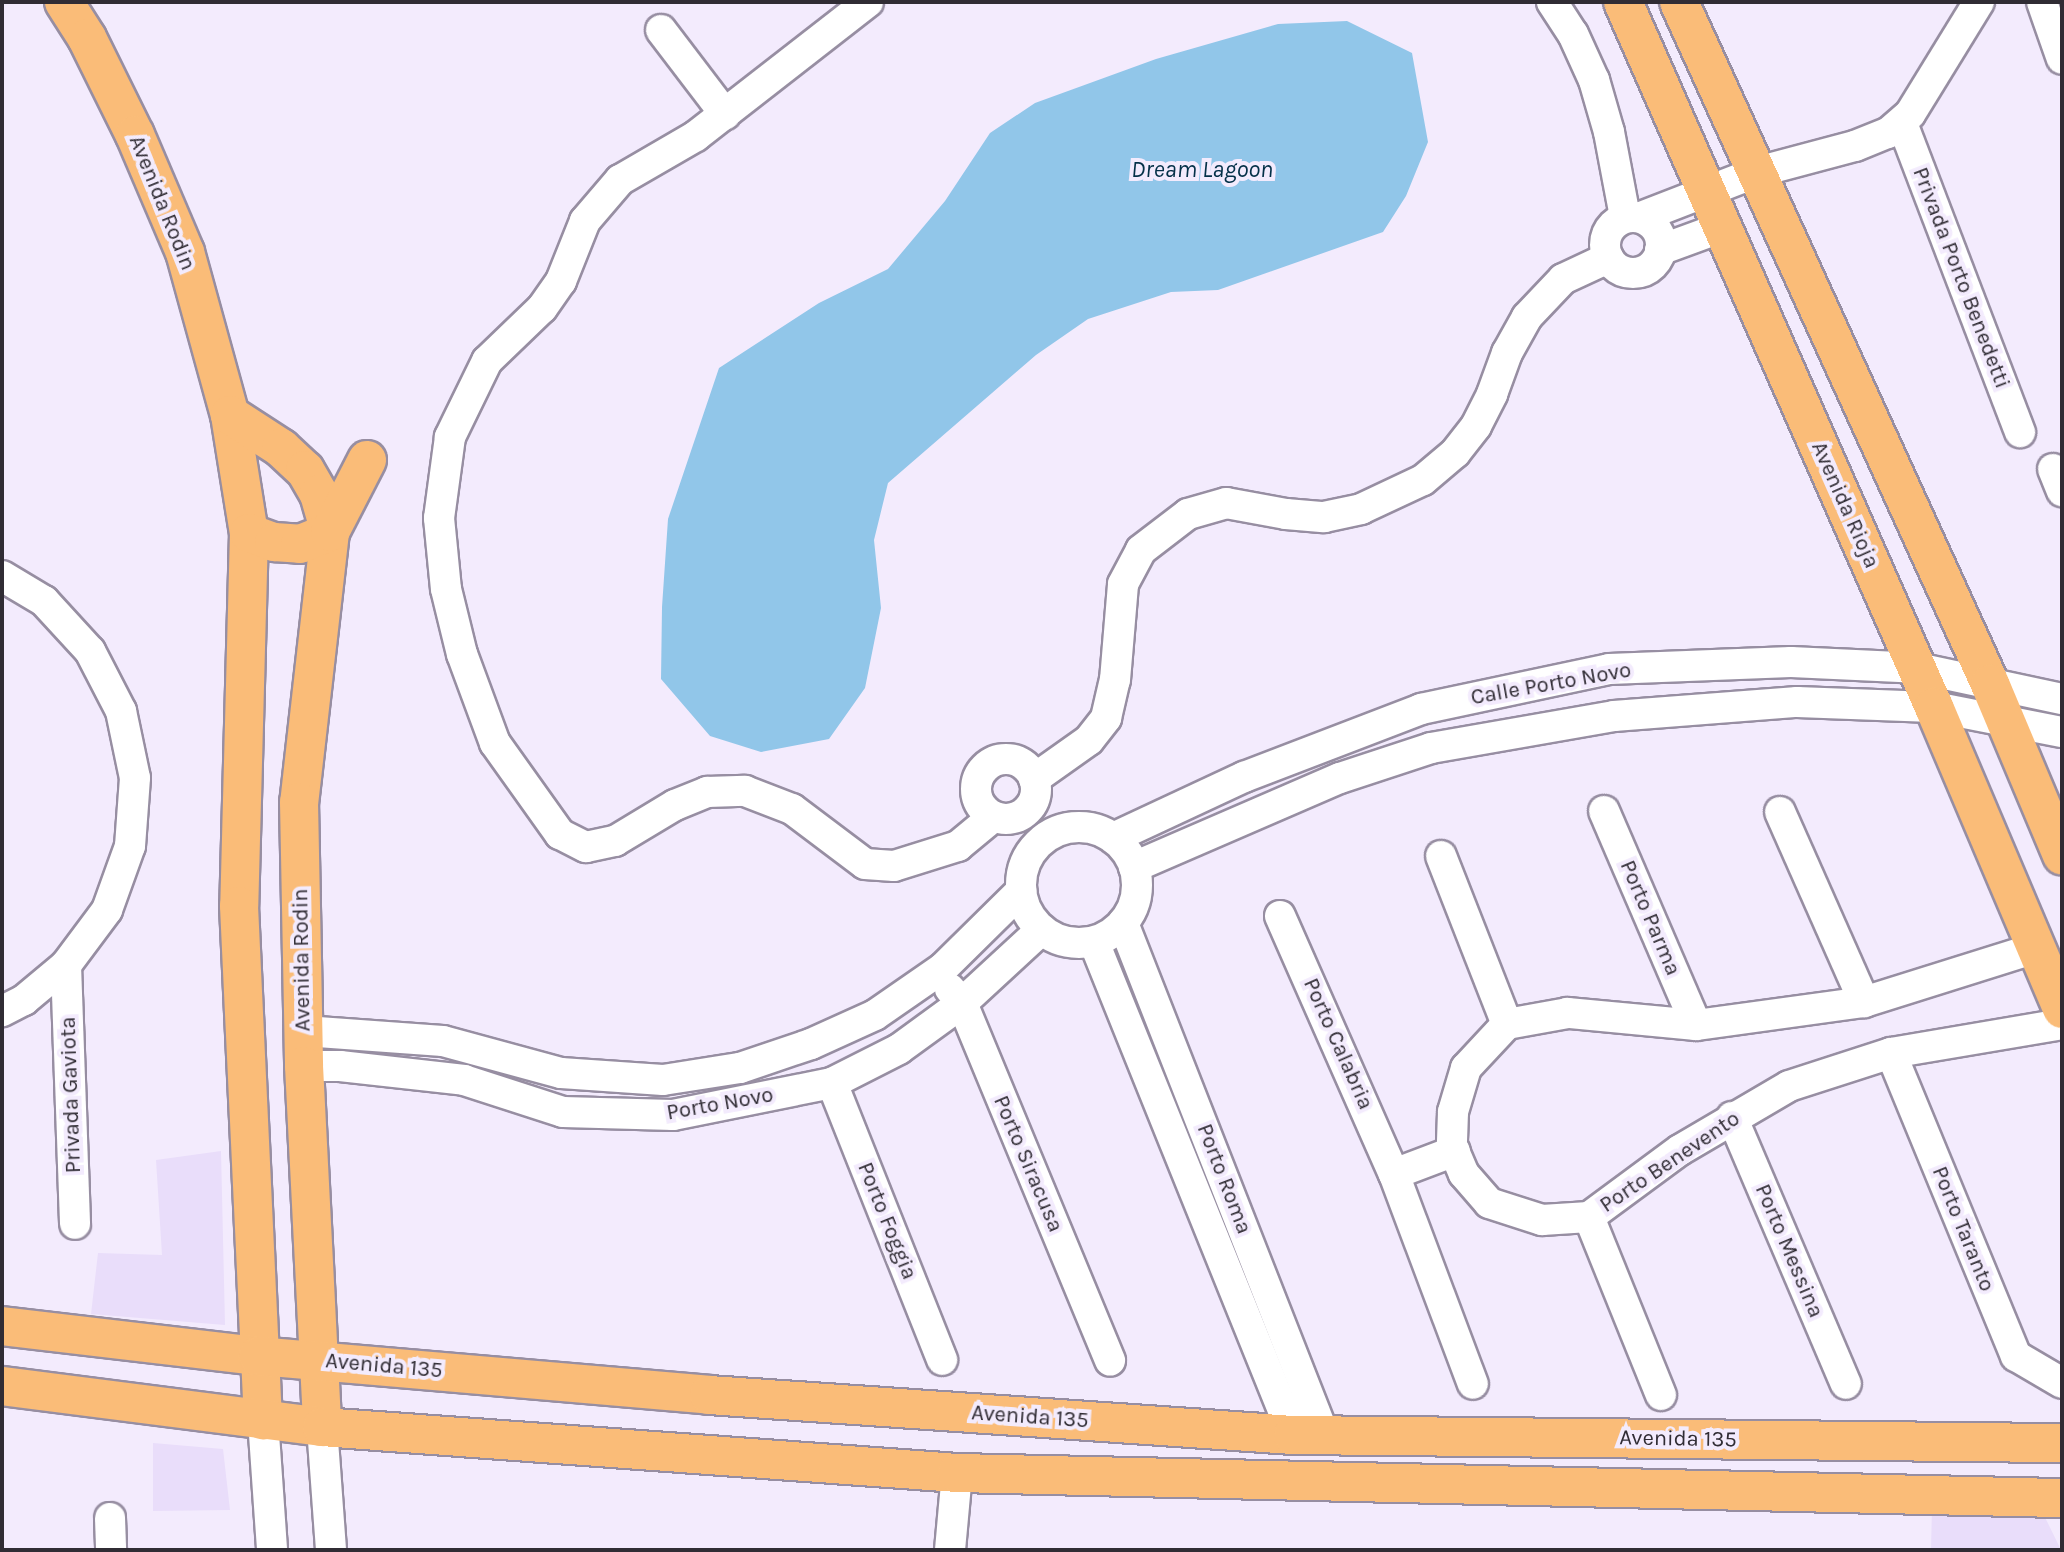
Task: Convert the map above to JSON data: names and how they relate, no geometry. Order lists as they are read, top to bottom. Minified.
{"streets":{"main road":["Avenida Rodin","Avenida Rioja","Avenida 135"],"street":["Privada Porto Benedetti","Calle Porto Novo","Porto Parma","Porto Calabria","Privada Gaviota","Porto Novo","Porto Benevento","Porto Siracusa","Porto Roma","Porto Foggia","Porto Taranto","Porto Messina"]},"crossings":[["Avenida Rodin","Porto Novo"],["Avenida Rodin","Avenida 135"],["Avenida Rioja","Calle Porto Novo"],["Calle Porto Novo","Porto Novo"],["Calle Porto Novo","Porto Roma"],["Porto Novo","Porto Siracusa"],["Porto Novo","Porto Roma"],["Porto Novo","Porto Foggia"],["Porto Benevento","Porto Taranto"],["Porto Benevento","Porto Messina"],["Porto Roma","Avenida 135"]],"water":["Dream Lagoon"]}
